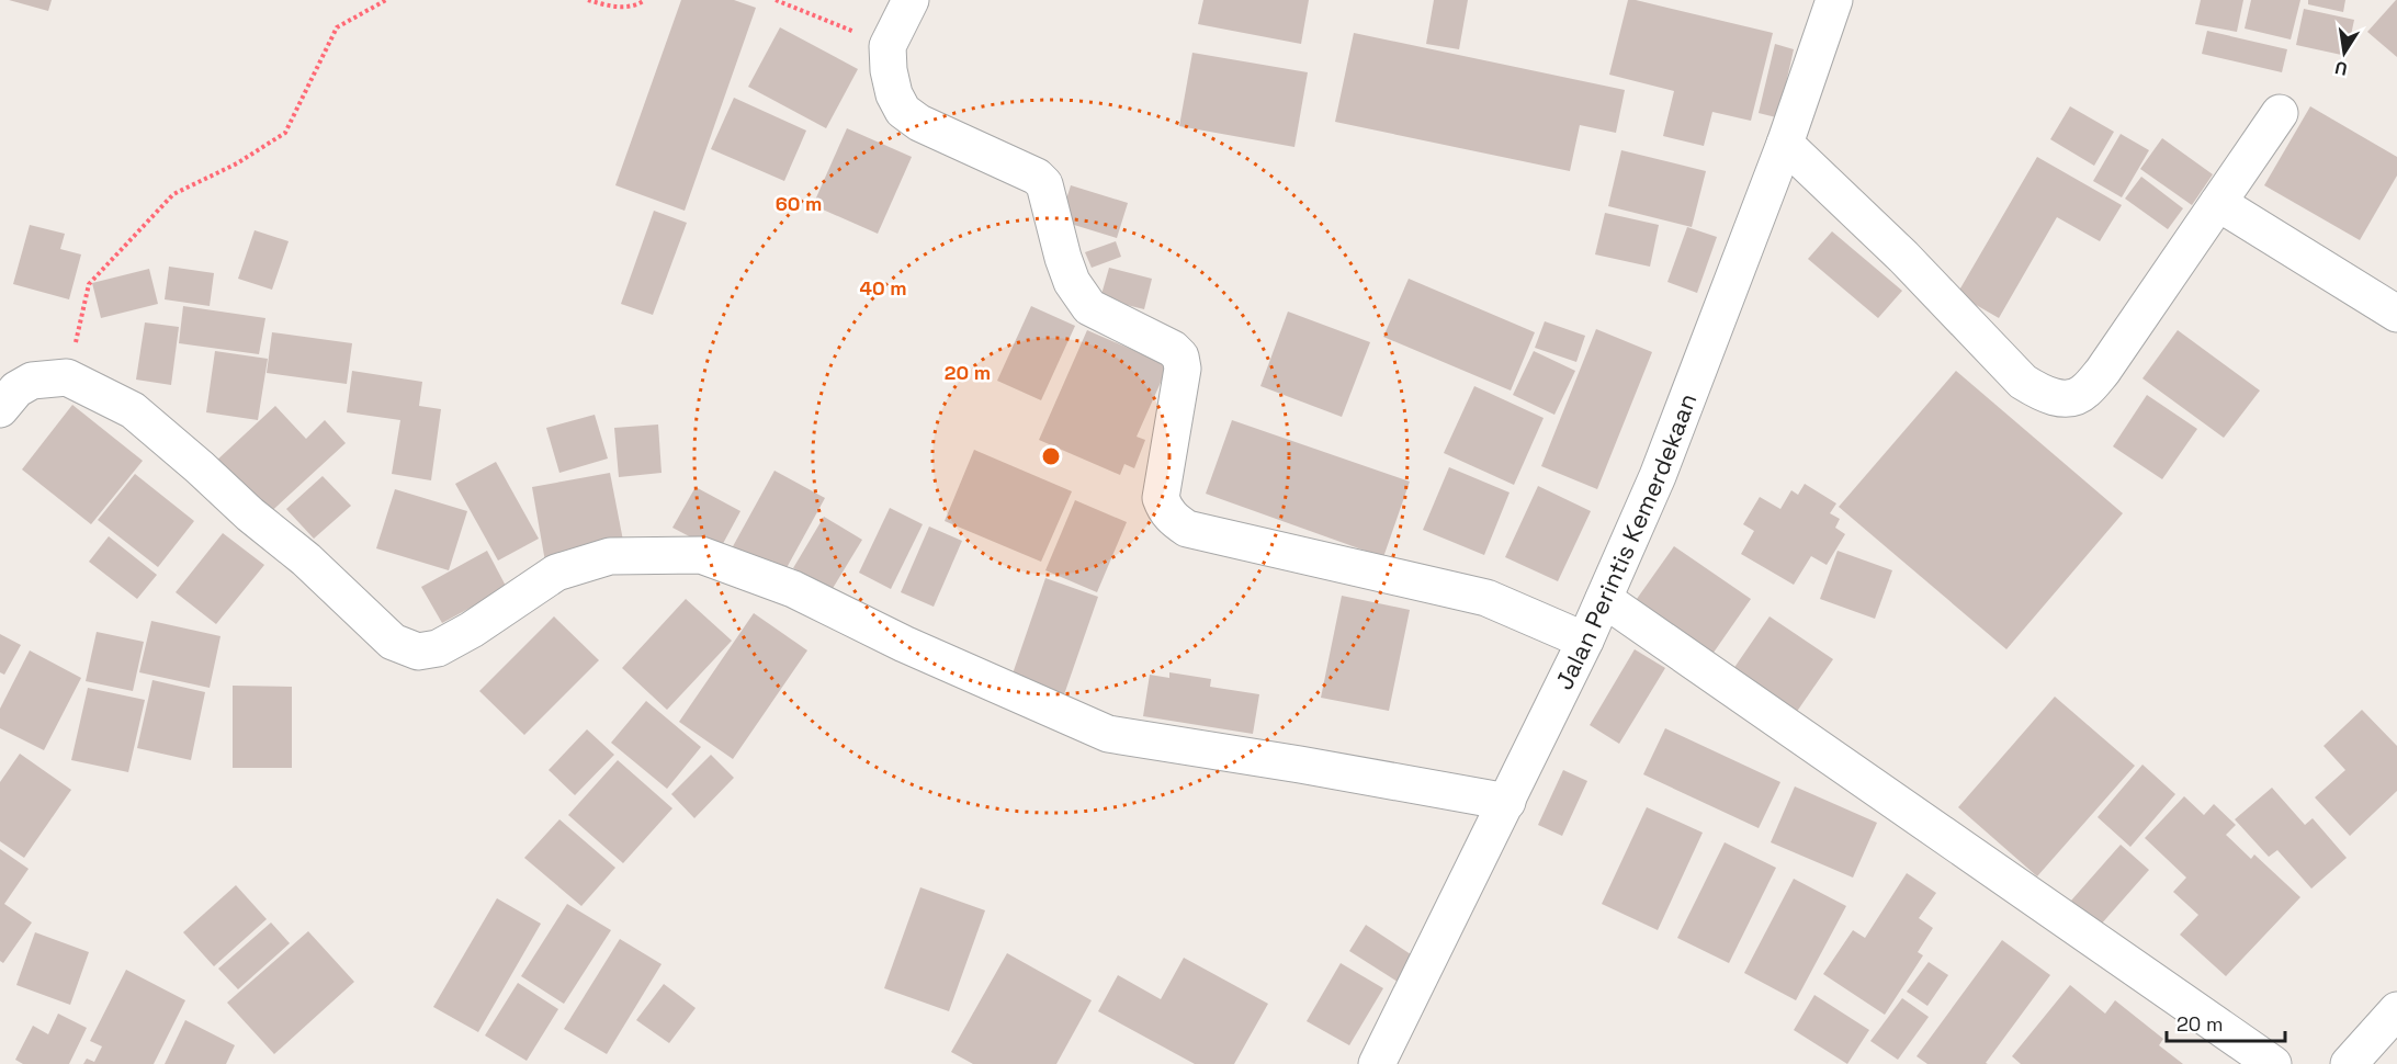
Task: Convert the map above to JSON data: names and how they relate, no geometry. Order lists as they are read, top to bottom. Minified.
{"streets":{"street":["Jalan Perintis Kemerdekaan"]},"scale_bar":"20 m","north":"bottom","rings":["60 m","40 m","20 m"]}
